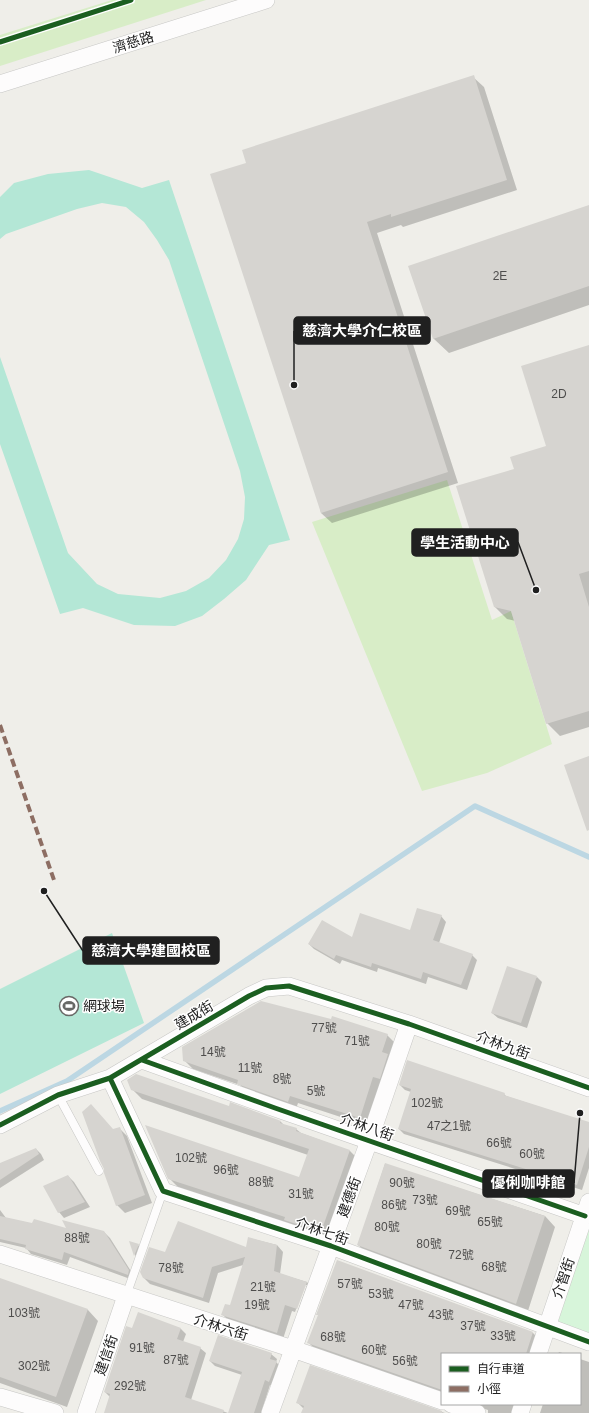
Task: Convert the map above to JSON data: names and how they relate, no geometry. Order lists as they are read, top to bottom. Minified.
{"streets":{"street":["濟慈路","建成街","介林九街","介林八街","建德街","介林七街","介智街","介林六街","建信街"]},"crossings":[["建成街","介林九街"],["建成街","介林八街"],["建成街","建德街"],["介林九街","建德街"],["介林八街","建德街"],["介林八街","介智街"],["建德街","介林七街"],["建德街","介林六街"],["介林七街","介智街"],["介林六街","建信街"]],"places":{"other":["慈濟大學介仁校區","學生活動中心","慈濟大學建國校區","優俐咖啡館"],"sports":["網球場"]},"house_numbers":["2E","2D","77號","71號","14號","11號","8號","5號","102號","47之1號","66號","60號","102號","96號","88號","90號","31號","73號","86號","69號","65號","80號","88號","80號","72號","68號","78號","57號","21號","53號","19號","47號","103號","43號","37號","33號","68號","91號","60號","87號","56號","302號","292號"],"legend":["自行車道","小徑"]}
